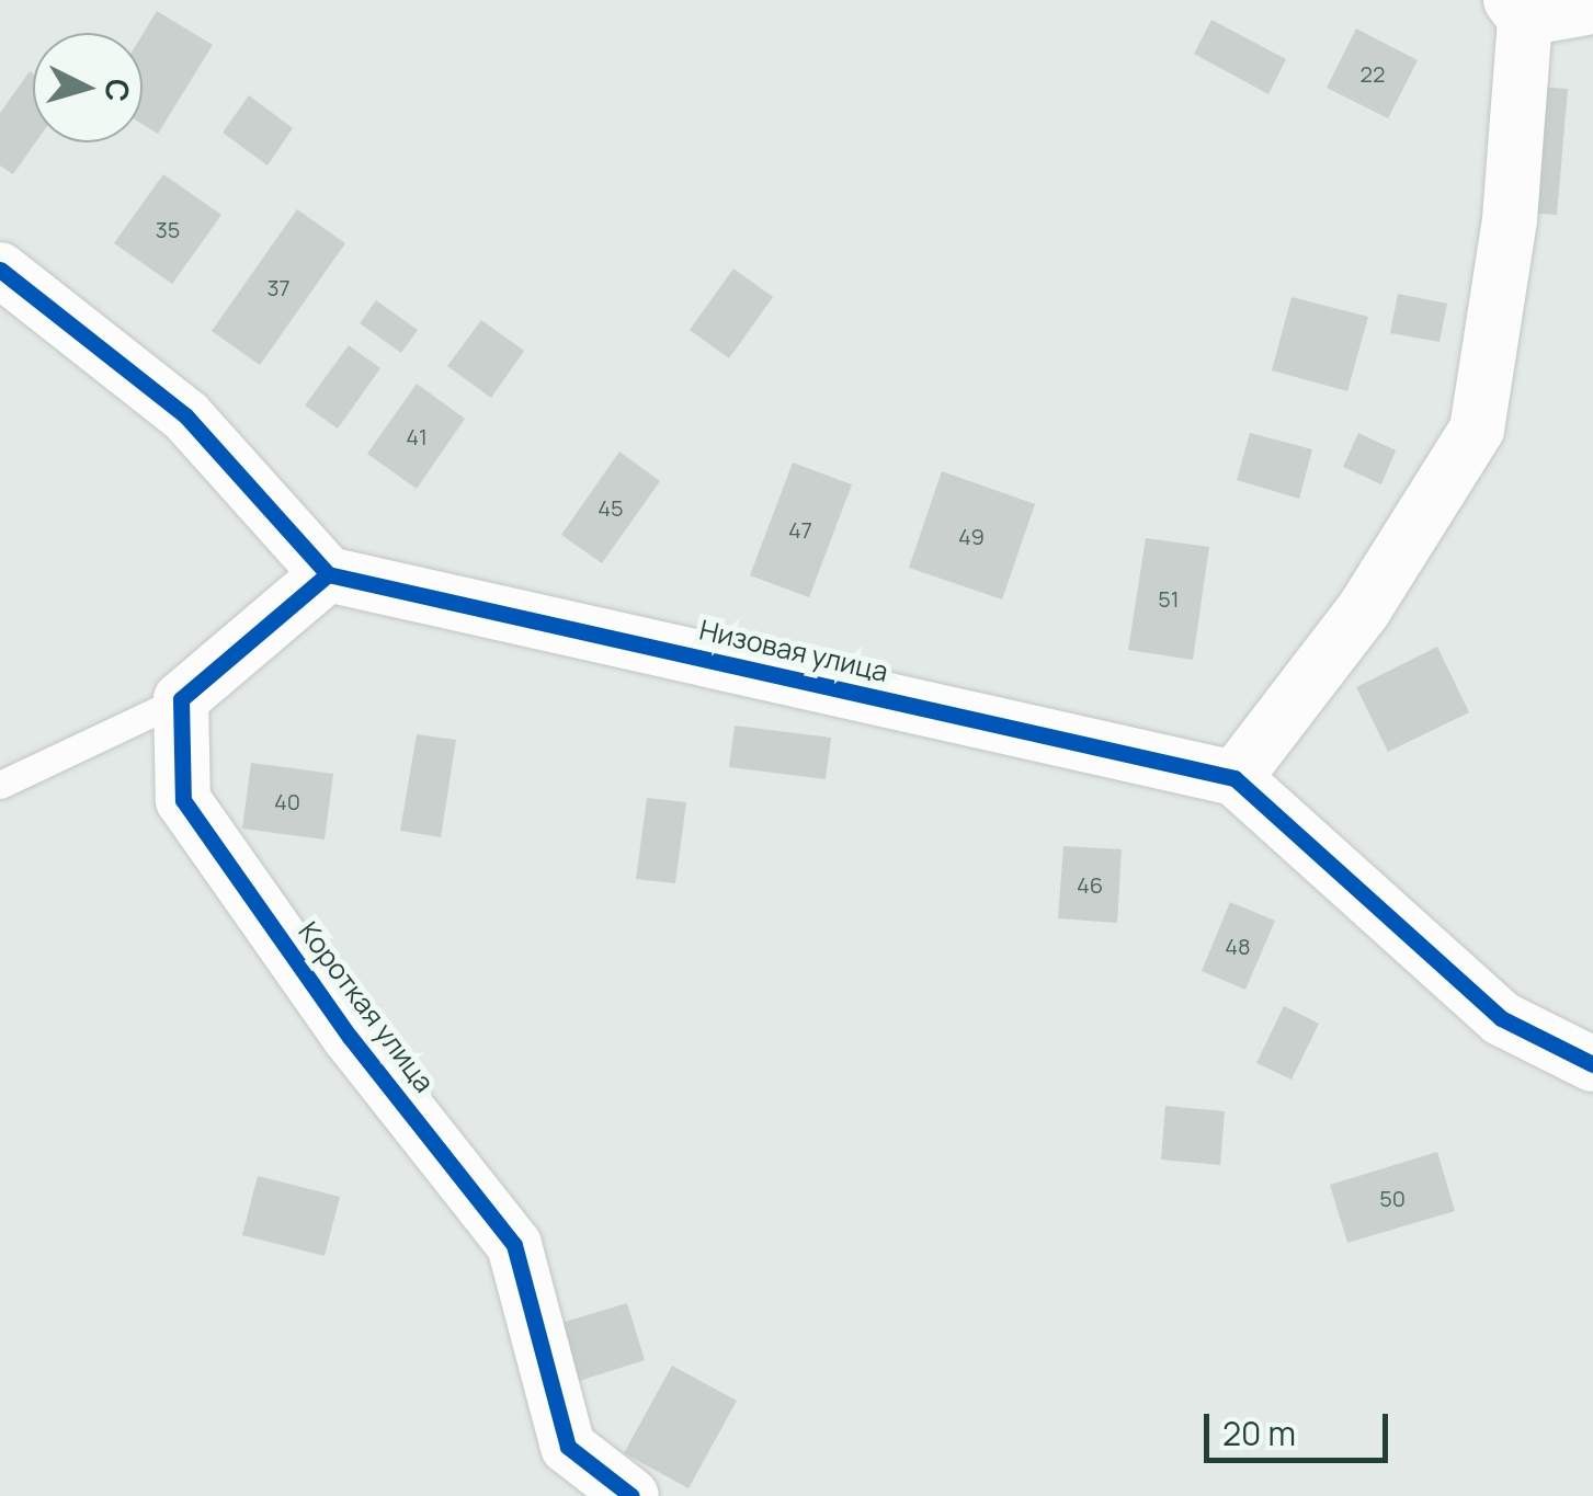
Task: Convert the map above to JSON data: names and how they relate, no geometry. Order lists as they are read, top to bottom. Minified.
{"streets":{"street":["Низовая улица","Короткая улица"]},"house_numbers":["22","35","37","41","45","47","49","51","40","46","48","50"],"scale_bar":"20 m","north":"right"}
